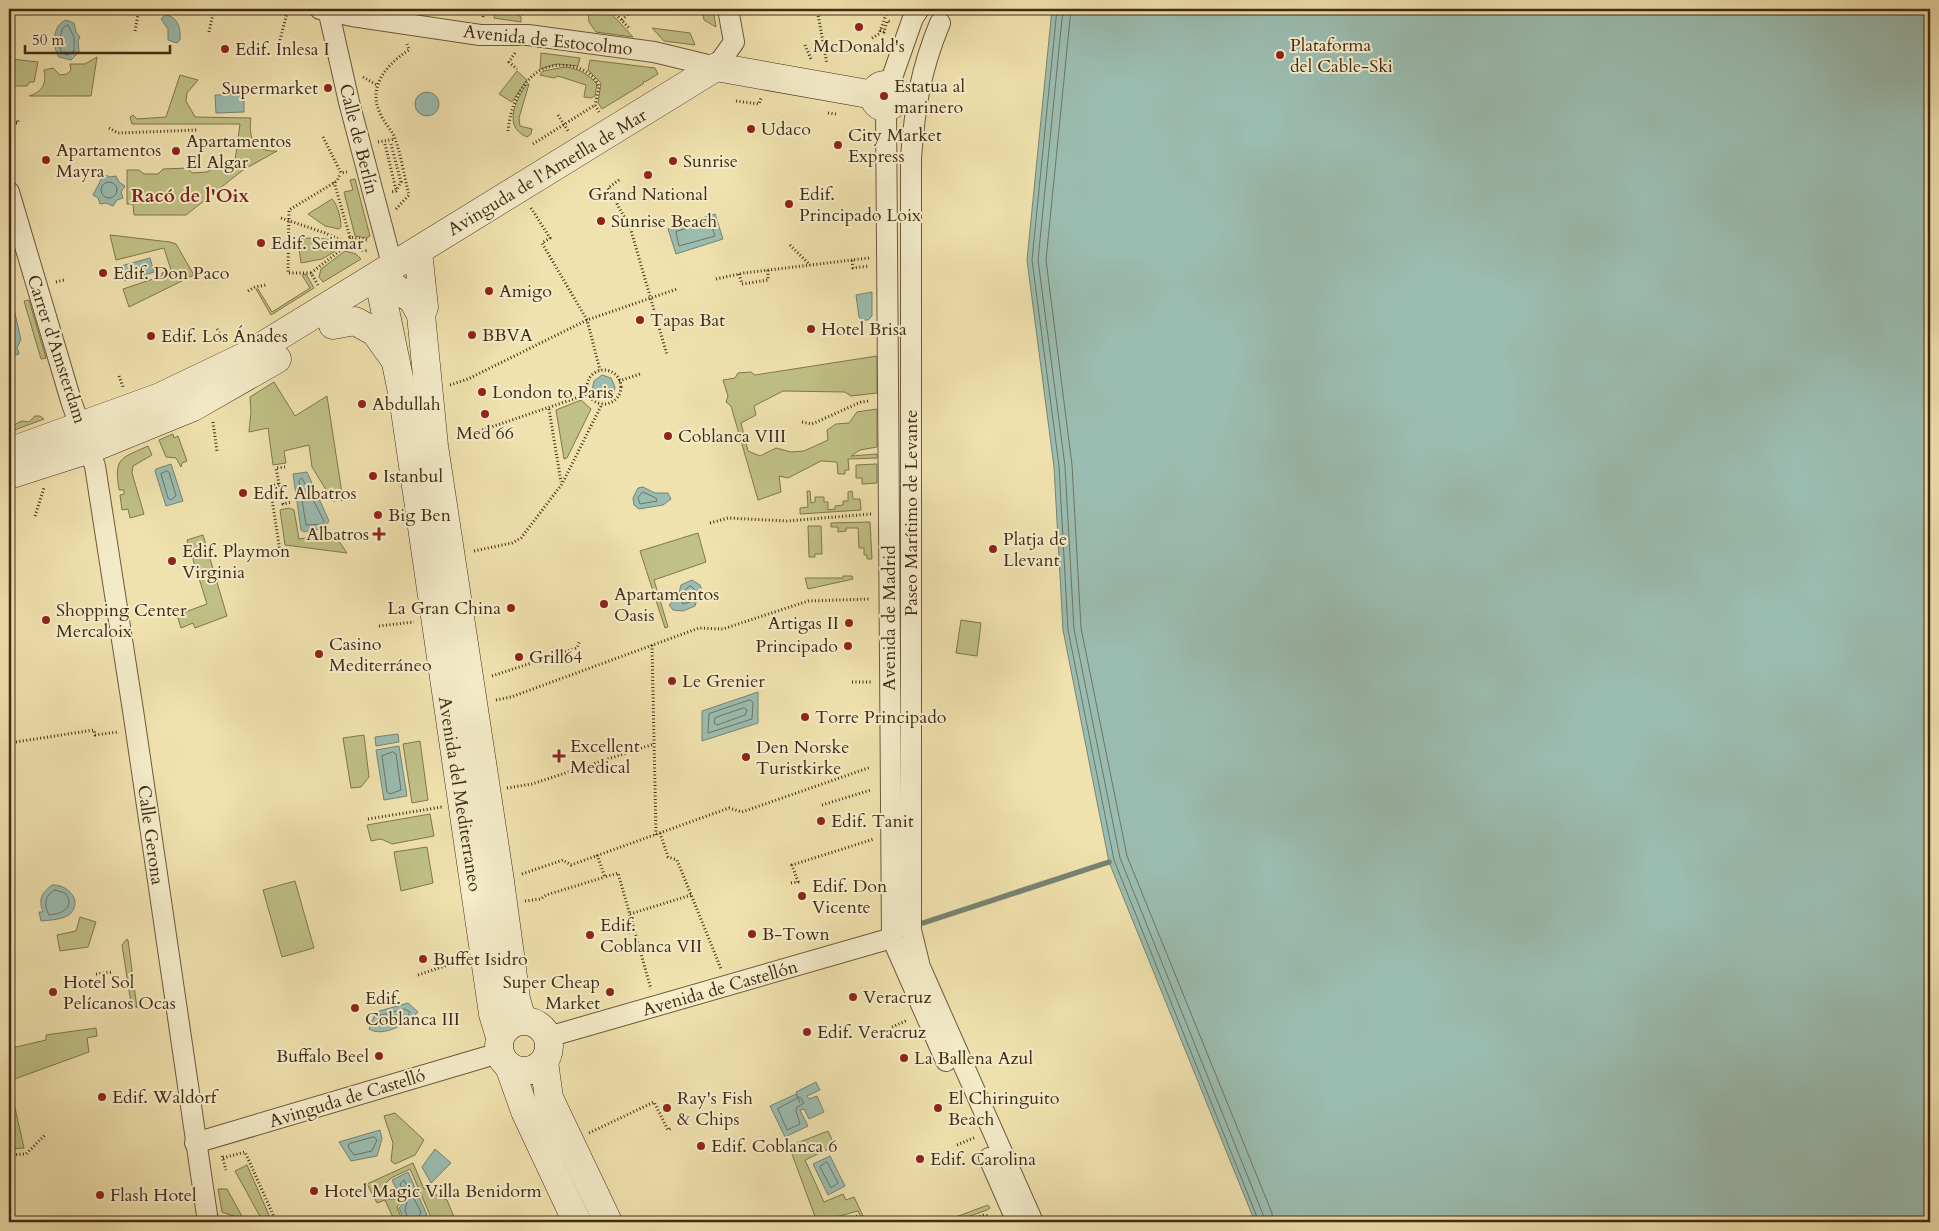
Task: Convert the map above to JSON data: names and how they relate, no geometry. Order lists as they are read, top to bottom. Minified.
{"streets":{"street":["Avenida de Estocolmo","Calle de Berlín","Avinguda de l'Ametlla de Mar","Carrer d'Amsterdam","Paseo Marítimo de Levante","Avenida de Madrid","Avenida del Mediterraneo","Calle Gerona","Avenida de Castellón","Avinguda de Castelló"]},"crossings":[["Avenida de Estocolmo","Calle de Berlín"],["Avenida de Estocolmo","Avinguda de l'Ametlla de Mar"],["Calle de Berlín","Avinguda de l'Ametlla de Mar"],["Avinguda de l'Ametlla de Mar","Carrer d'Amsterdam"],["Avinguda de l'Ametlla de Mar","Avenida del Mediterraneo"],["Avinguda de l'Ametlla de Mar","Calle Gerona"],["Carrer d'Amsterdam","Calle Gerona"],["Avenida de Madrid","Avenida de Castellón"],["Avenida del Mediterraneo","Avenida de Castellón"],["Avenida del Mediterraneo","Avinguda de Castelló"],["Calle Gerona","Avinguda de Castelló"],["Avenida de Castellón","Avinguda de Castelló"]],"districts":["Racó de l'Oix"],"places":{"other":["McDonald's","Edif. Inlesa I","Plataforma del Cable-Ski","Supermarket","Estatua al marinero","Udaco","City Market Express","Apartamentos El Algar","Apartamentos Mayra","Sunrise","Grand National","Edif. Principado Loix","Sunrise Beach","Edif. Seimar","Edif. Don Paco","Amigo","Tapas Bat","Hotel Brisa","BBVA","Edif. Los Ánades","London to Paris","Abdullah","Med 66","Coblanca VIII","Istanbul","Edif. Albatros","Big Ben","Platja de Llevant","Edif. Playmon Virginia","Apartamentos Oasis","La Gran China","Shopping Center Mercaloix","Artigas II","Principado","Casino Mediterráneo","Grill64","Le Grenier","Torre Principado","Den Norske Turistkirke","Edif. Tanit","Edif. Don Vicente","B-Town","Edif. Coblanca VII","Buffet Isidro","Hotel Sol Pelícanos Ocas","Super Cheap Market","Veracruz","Edif. Coblanca III","Edif. Veracruz","Buffalo Beel","La Ballena Azul","Edif. Waldorf","Ray's Fish & Chips","El Chiringuito Beach","Edif. Coblanca 6","Edif. Carolina","Hotel Magic Villa Benidorm","Flash Hotel"],"health":["Albatros","Excellent Medical"]},"scale_bar":"50 m"}
